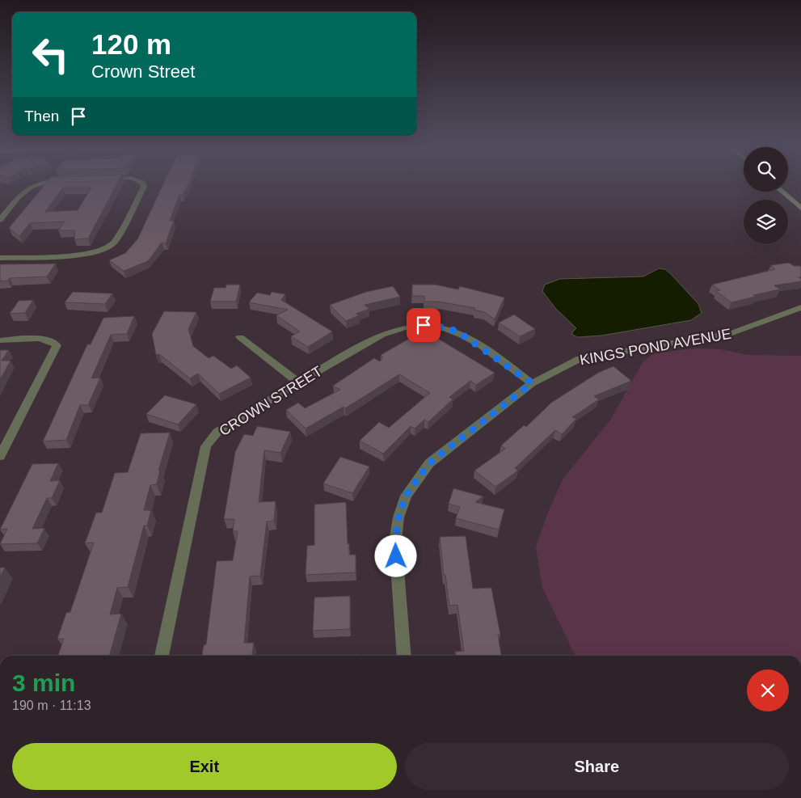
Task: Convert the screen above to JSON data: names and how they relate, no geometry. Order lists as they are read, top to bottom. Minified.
{"streets":{"street":["KINGS POND AVENUE","CROWN STREET"]},"crossings":[["KINGS POND AVENUE","CROWN STREET"]],"page":{"turn":["120 m","Crown Street"],"then":"Then","heading":["3 min","190 m · 11:13"],"buttons":["Exit","Share"]}}
